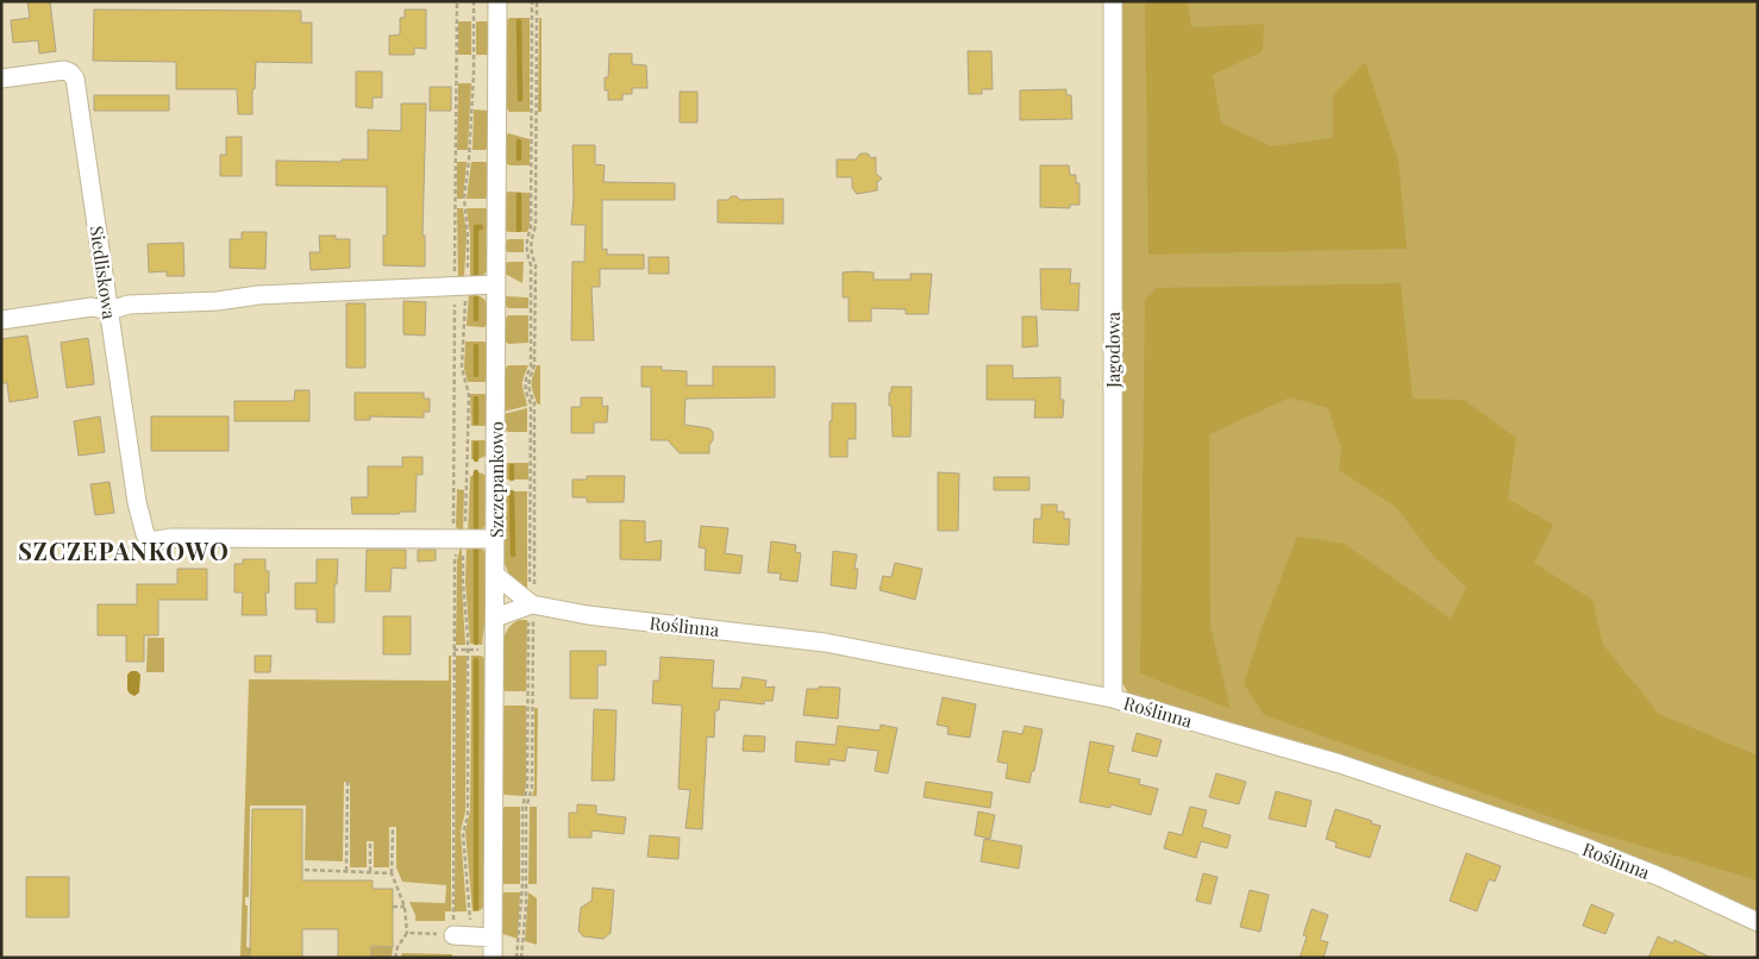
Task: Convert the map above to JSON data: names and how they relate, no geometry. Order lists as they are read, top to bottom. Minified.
{"streets":{"street":["Siedliskowa","Jagodowa","Szczepankowo","Roślinna"]},"crossings":[["Siedliskowa","Szczepankowo"],["Jagodowa","Roślinna"],["Szczepankowo","Roślinna"]],"districts":["SZCZEPANKOWO"]}
